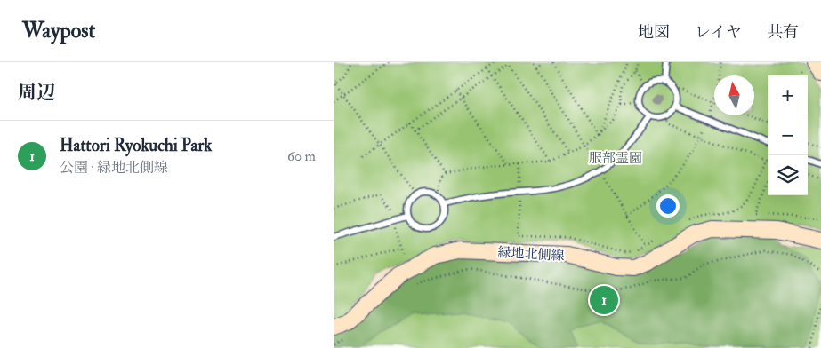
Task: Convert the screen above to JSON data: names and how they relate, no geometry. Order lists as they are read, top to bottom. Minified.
{"streets":{"street":["緑地北側線"]},"parks":["服部霊園"],"north":"top","page":{"header":"Waypost","nav":["地図","レイヤ","共有"],"heading":"周辺","map_buttons":["+","−"],"list":[{"mark":"1","name":"Hattori Ryokuchi Park","note":"公園 · 緑地北側線","value":"60 m"}],"pins":"1"}}
